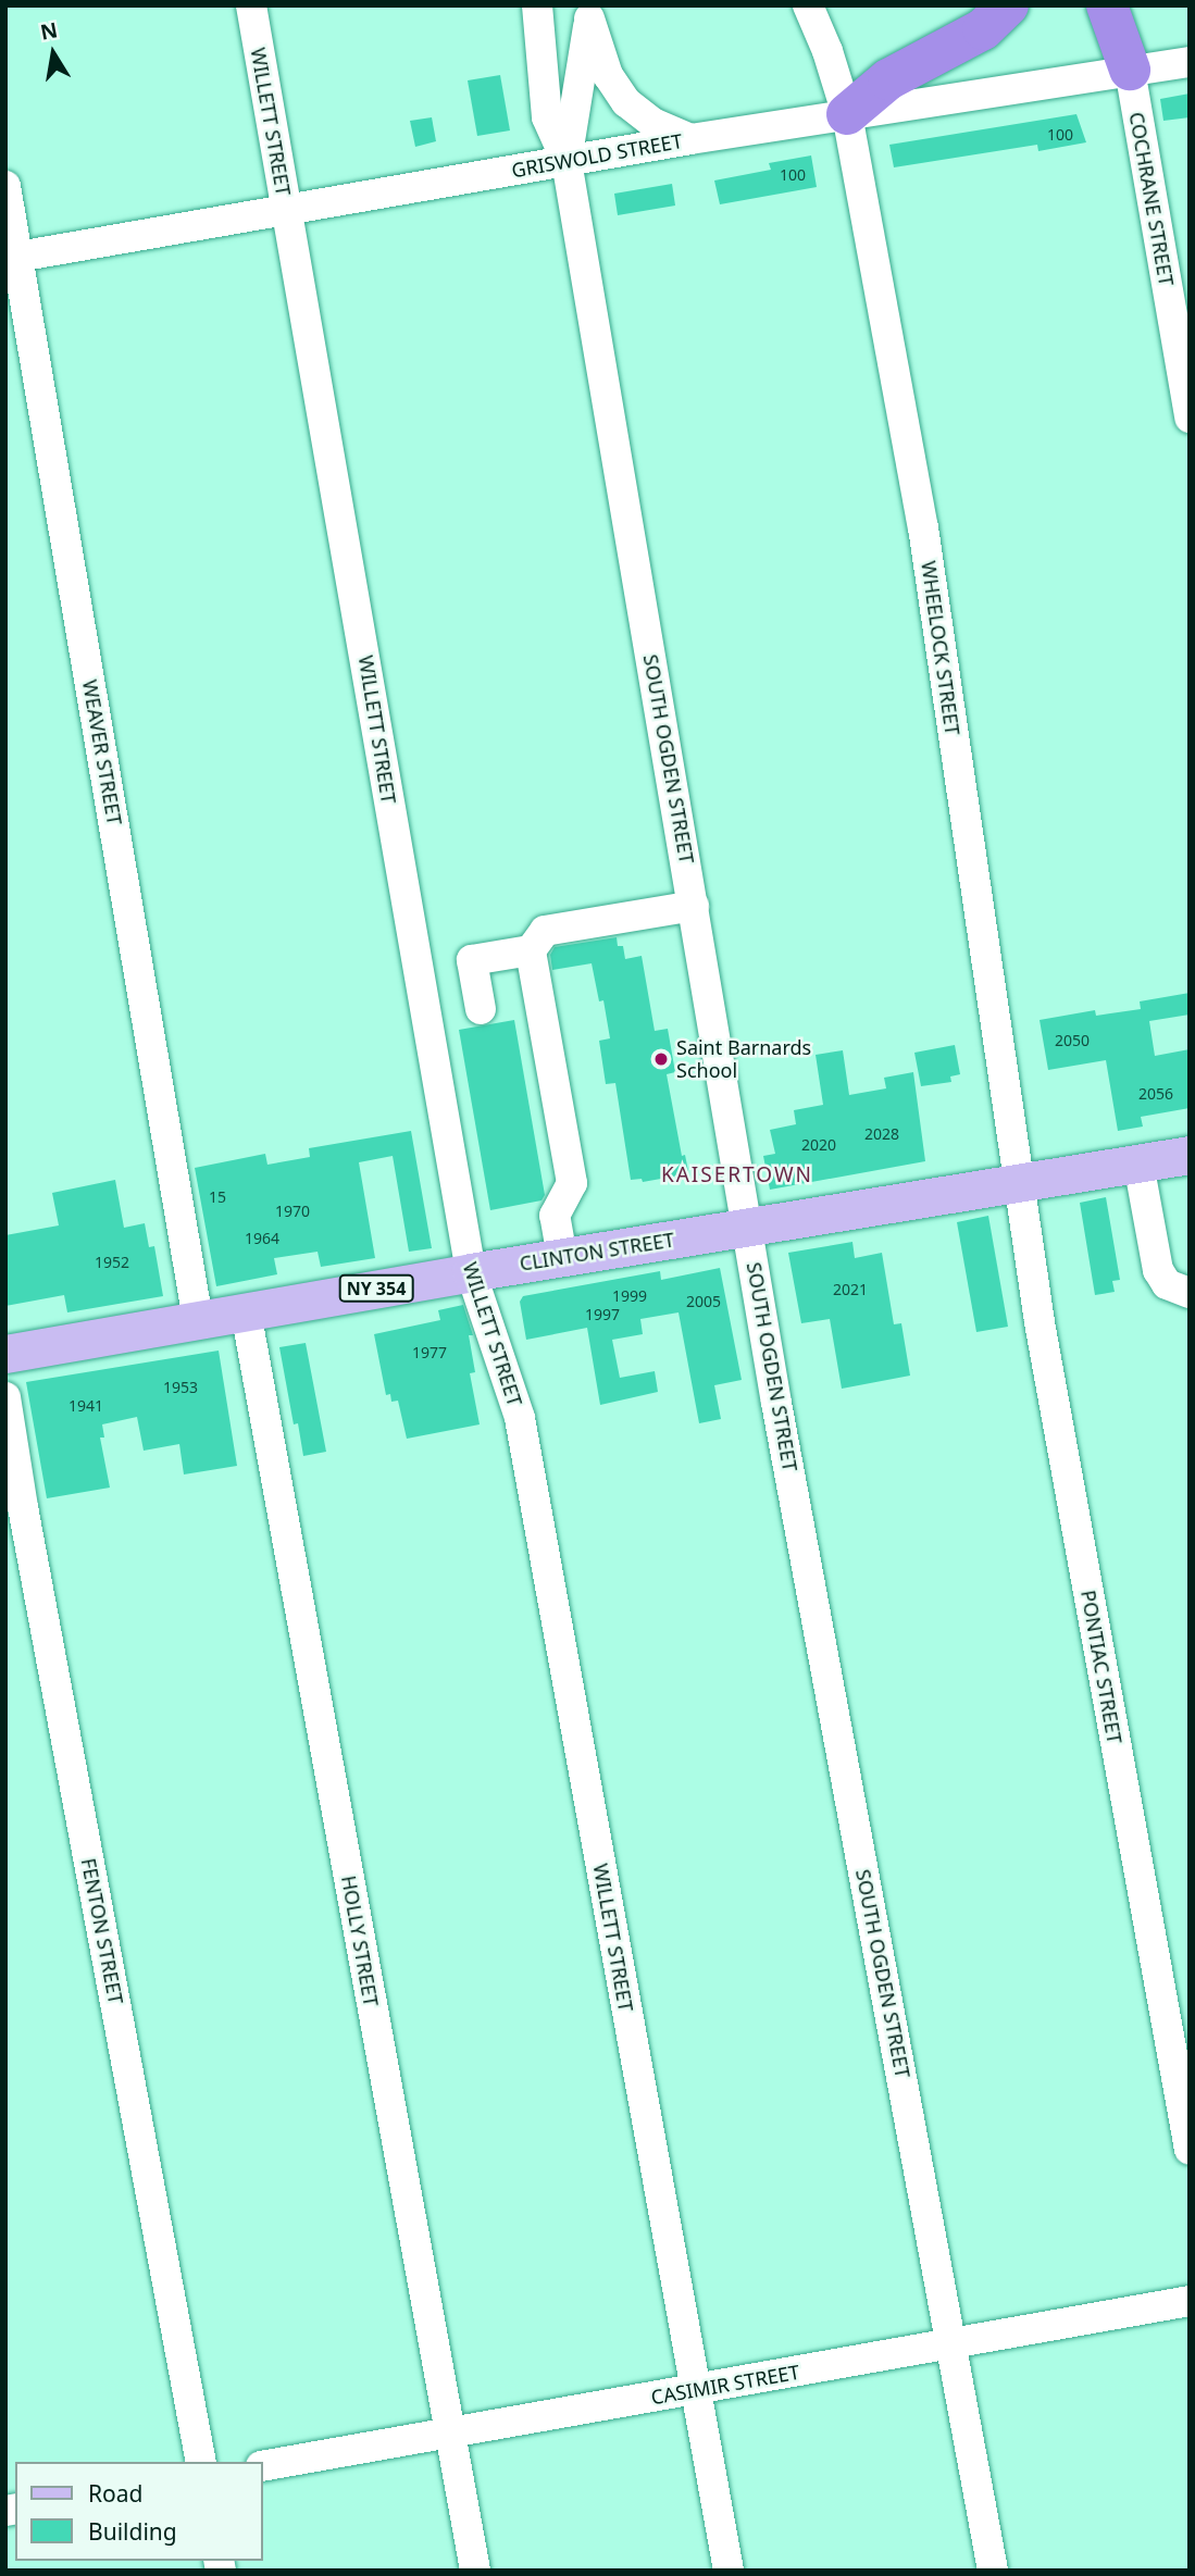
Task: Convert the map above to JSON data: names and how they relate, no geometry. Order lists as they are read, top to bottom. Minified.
{"streets":{"main road":["CLINTON STREET","NY 354"],"street":["WILLETT STREET","GRISWOLD STREET","COCHRANE STREET","WHEELOCK STREET","WEAVER STREET","SOUTH OGDEN STREET","PONTIAC STREET","FENTON STREET","HOLLY STREET","CASIMIR STREET"]},"crossings":[["WILLETT STREET","GRISWOLD STREET"],["WILLETT STREET","CLINTON STREET"],["WILLETT STREET","CASIMIR STREET"],["GRISWOLD STREET","COCHRANE STREET"],["GRISWOLD STREET","WHEELOCK STREET"],["GRISWOLD STREET","WEAVER STREET"],["GRISWOLD STREET","SOUTH OGDEN STREET"],["WHEELOCK STREET","CLINTON STREET"],["WHEELOCK STREET","PONTIAC STREET"],["WEAVER STREET","CLINTON STREET"],["SOUTH OGDEN STREET","CLINTON STREET"],["SOUTH OGDEN STREET","CASIMIR STREET"],["CLINTON STREET","PONTIAC STREET"],["CLINTON STREET","HOLLY STREET"],["HOLLY STREET","CASIMIR STREET"]],"districts":["KAISERTOWN"],"places":["Saint Barnards School"],"house_numbers":["100","100","2050","2056","2028","2020","15","1970","1964","1952","2021","1999","2005","1997","1977","1953","1941"],"legend":["Road","Building"],"north":"top"}
